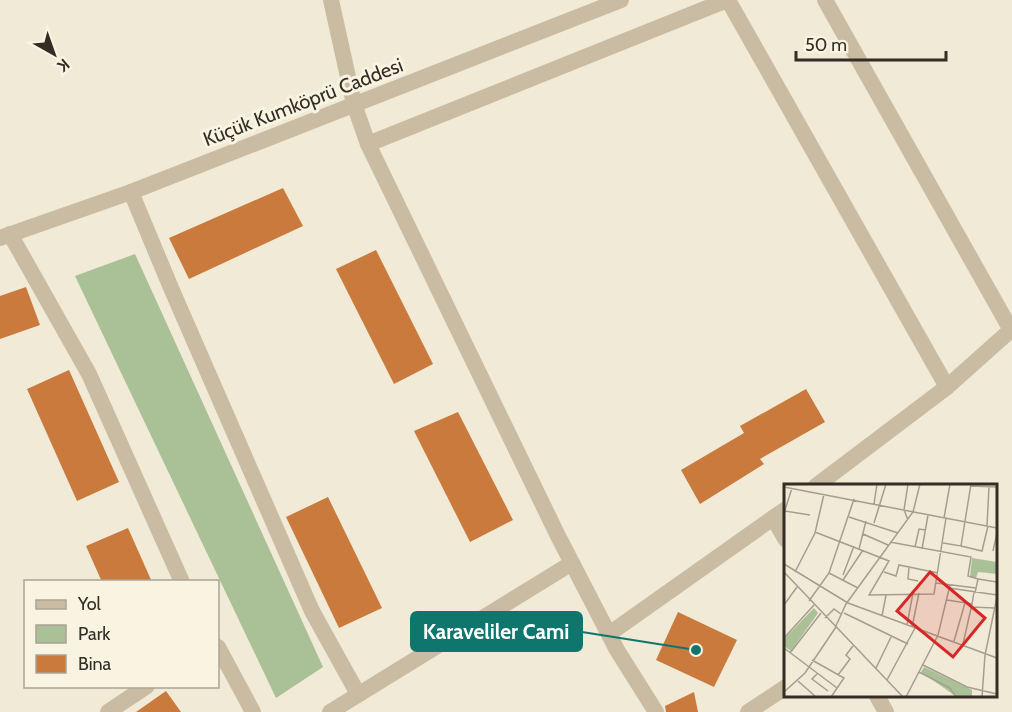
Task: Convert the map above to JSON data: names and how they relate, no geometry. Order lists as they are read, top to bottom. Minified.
{"streets":{"street":["Küçük Kumköprü Caddesi"]},"places":["Karaveliler Cami"],"legend":["Yol","Park","Bina"],"scale_bar":"50 m","north":"bottom right"}
